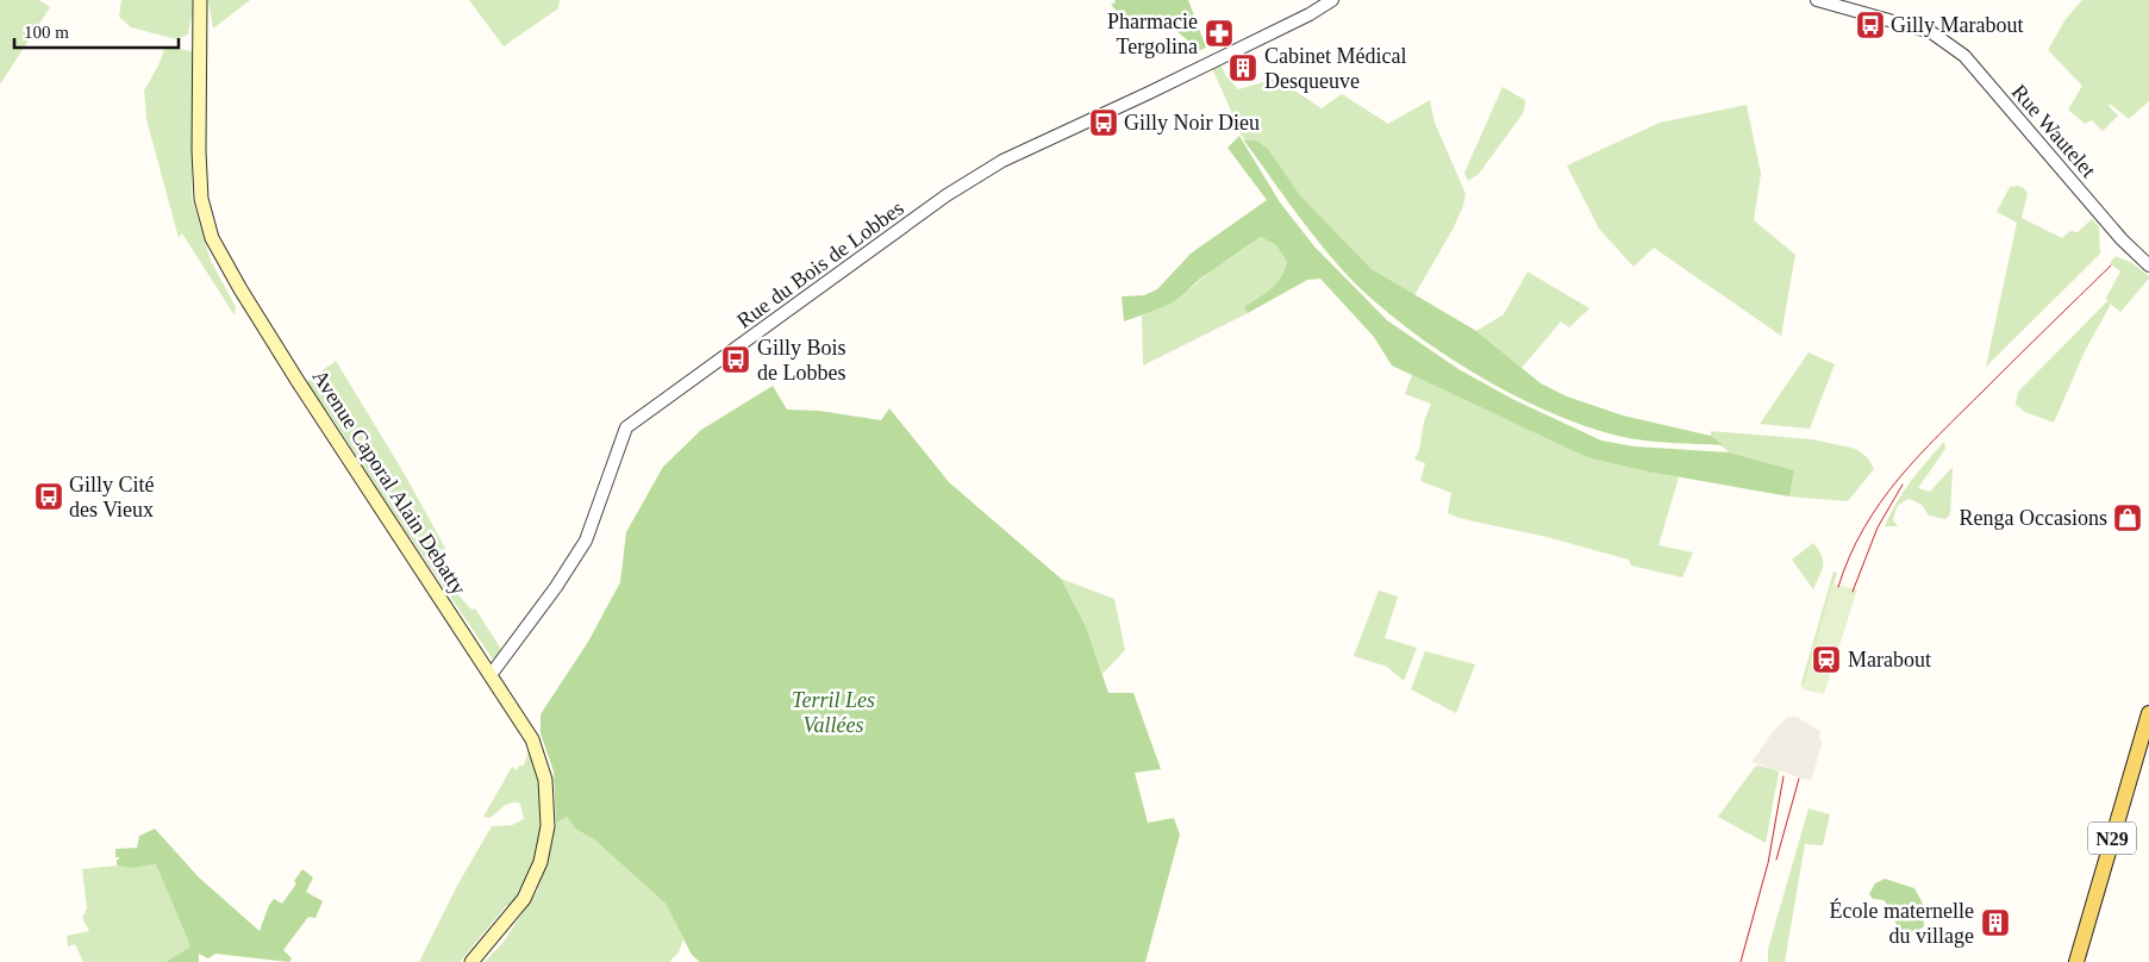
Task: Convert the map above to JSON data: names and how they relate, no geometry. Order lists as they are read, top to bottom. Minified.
{"streets":{"main road":["Avenue Caporal Alain Debatty","N29"],"street":["Rue Wautelet","Rue du Bois de Lobbes"]},"crossings":[["Rue du Bois de Lobbes","Avenue Caporal Alain Debatty"]],"parks":["Terril Les Vallées"],"places":{"bus stop":["Gilly Marabout","Gilly Noir Dieu","Gilly Bois de Lobbes","Gilly Cité des Vieux"],"pharmacy":["Pharmacie Tergolina"],"building":["Cabinet Médical Desqueuve","École maternelle du village"],"shop":["Renga Occasions"],"station":["Marabout"]},"scale_bar":"100 m"}
